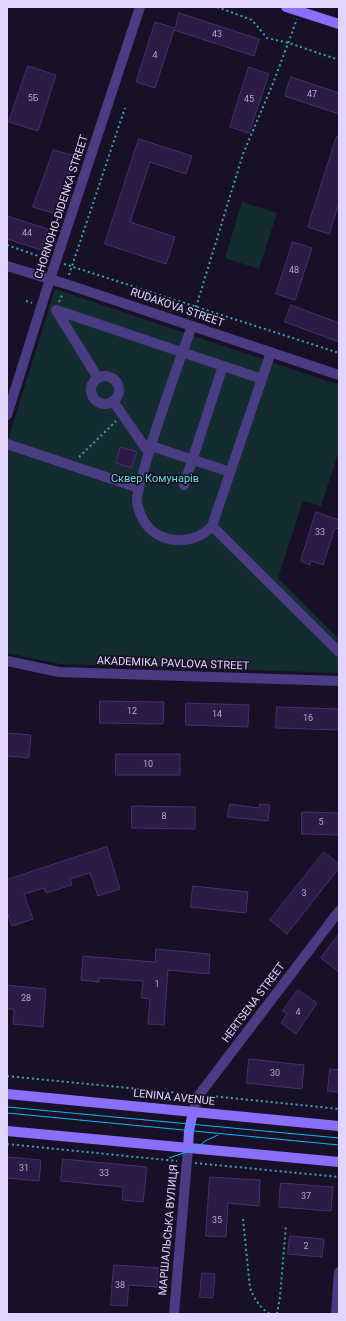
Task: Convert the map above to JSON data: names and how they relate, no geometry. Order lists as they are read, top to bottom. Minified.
{"streets":{"main road":["LENINA AVENUE"],"street":["CHORNOHO-DIDENKA STREET","RUDAKOVA STREET","AKADEMIKA PAVLOVA STREET","HERTSENA STREET","МАРШАЛЬСЬКА ВУЛИЦЯ"]},"crossings":[["CHORNOHO-DIDENKA STREET","RUDAKOVA STREET"],["HERTSENA STREET","LENINA AVENUE"]],"parks":["Сквер Комунарів"],"house_numbers":["43","4","47","5Б","45","44","48","33","12","14","16","10","8","5","3","1","28","4","30","31","33","37","35","2","38"]}
